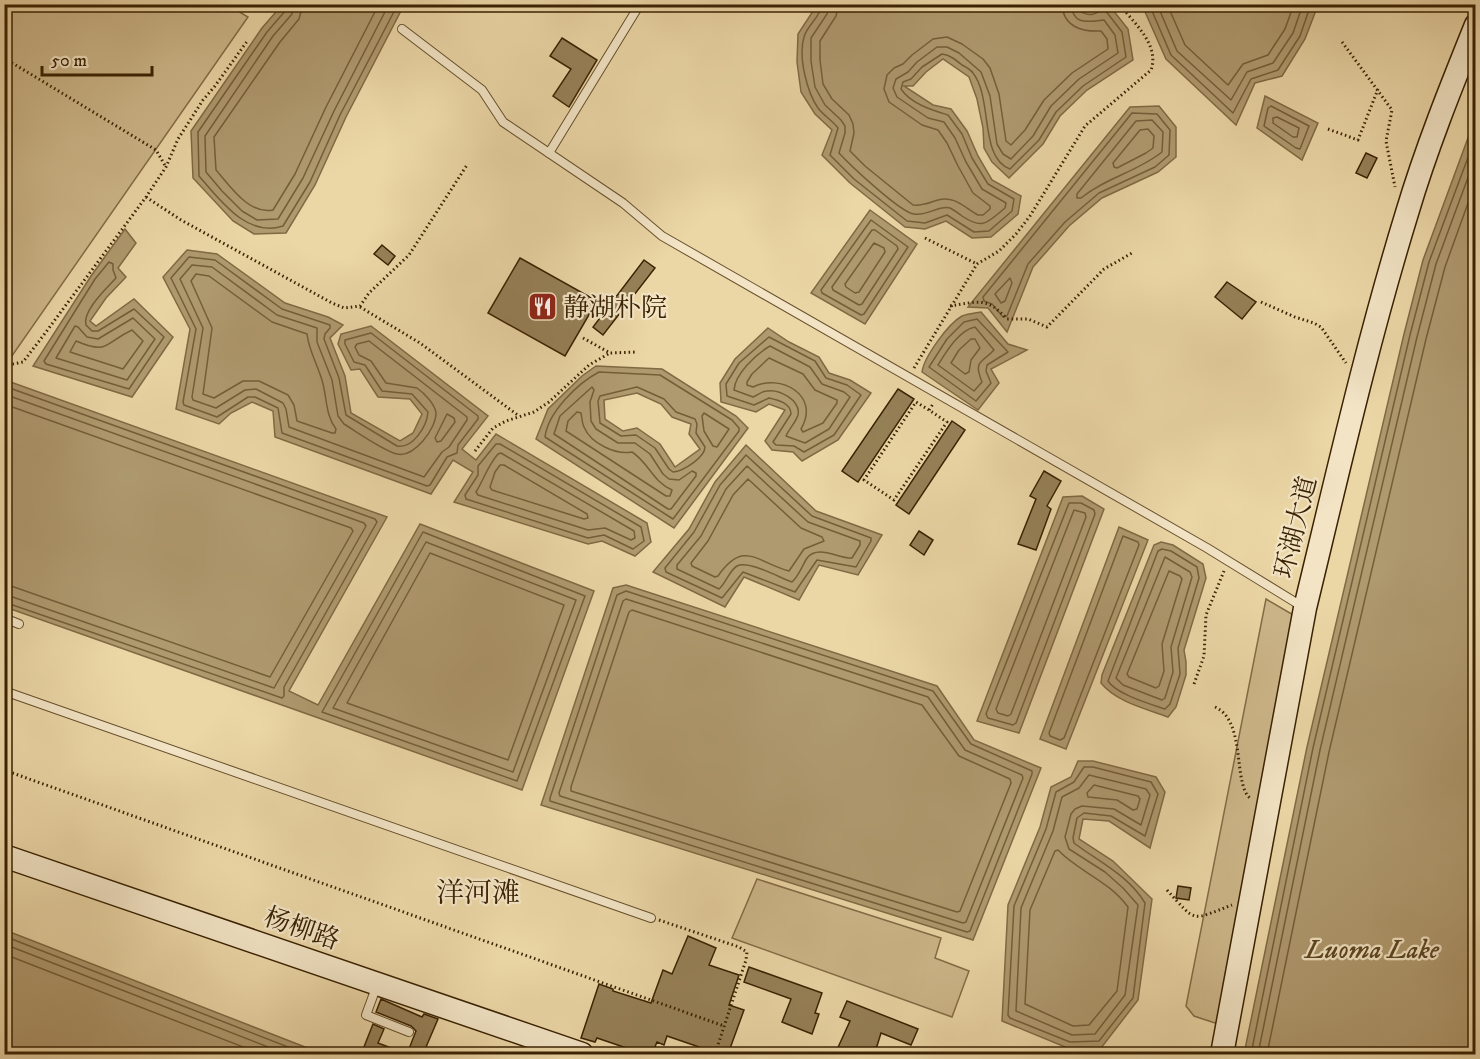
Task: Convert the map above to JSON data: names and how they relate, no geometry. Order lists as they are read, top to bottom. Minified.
{"streets":{"main road":["环湖大道","杨柳路"]},"districts":["洋河滩"],"water":["Luoma Lake"],"places":{"restaurant":["静湖朴院"]},"scale_bar":"50 m"}
